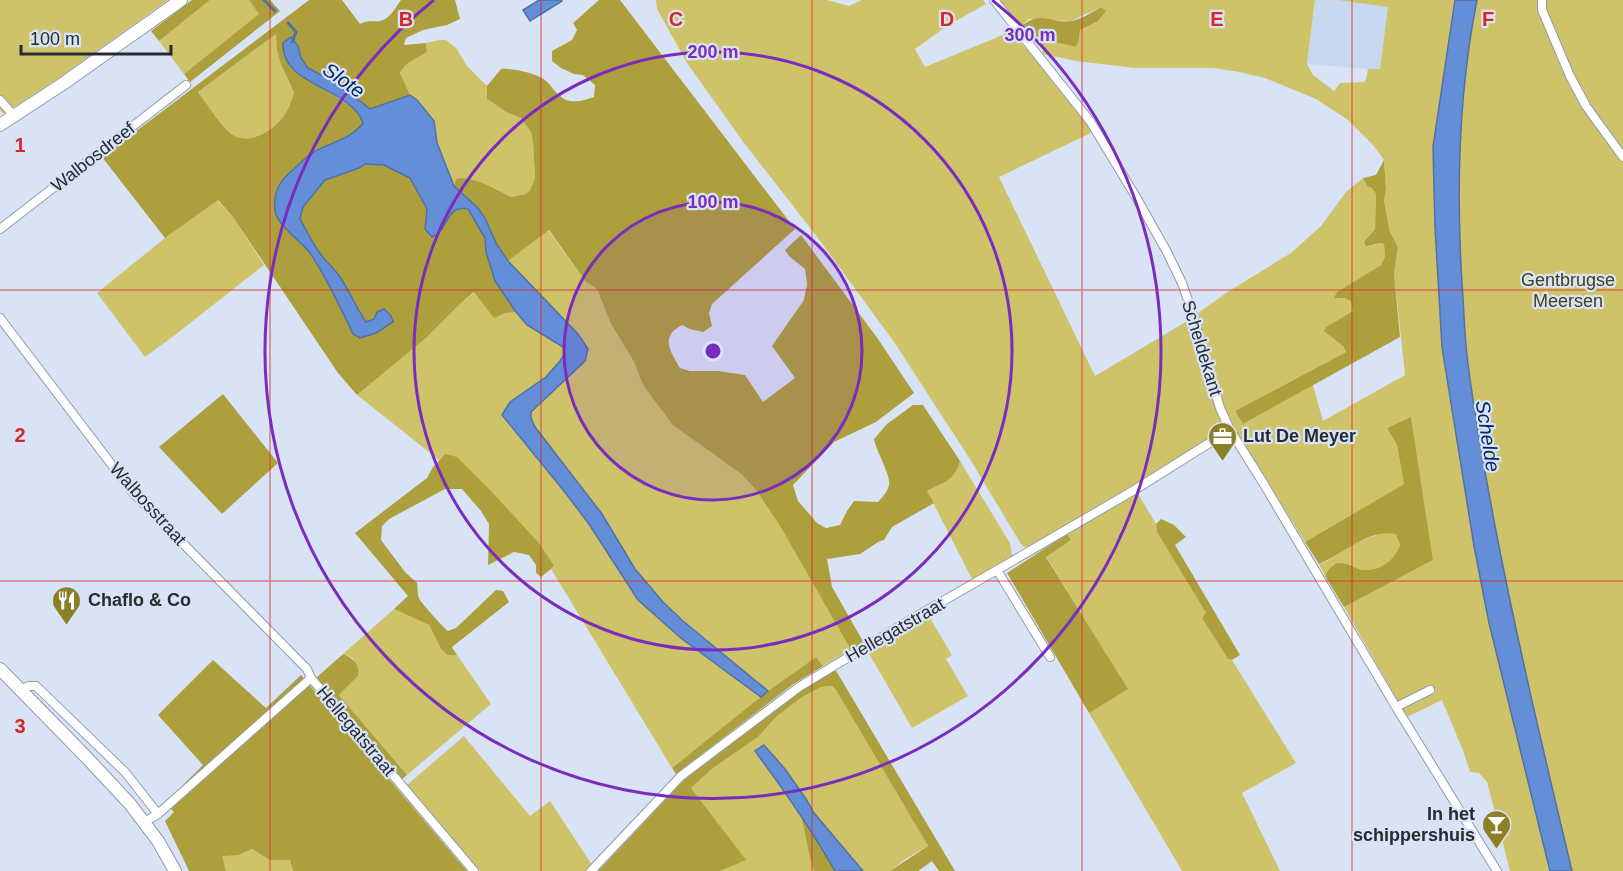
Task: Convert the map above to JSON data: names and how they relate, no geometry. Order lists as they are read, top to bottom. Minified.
{"streets":{"street":["Walbosdreef","Scheldekant","Walbosstraat","Hellegatstraat"]},"crossings":[["Scheldekant","Hellegatstraat"],["Walbosstraat","Hellegatstraat"]],"water":["Slote","Schelde"],"parks":["Gentbrugse Meersen"],"places":{"office":["Lut De Meyer"],"restaurant":["Chaflo & Co"],"bar":["In het schippershuis"]},"scale_bar":"100 m","grid":{"columns":["B","C","D","E","F"],"rows":["1","2","3"]},"rings":["300 m","200 m","100 m"]}
